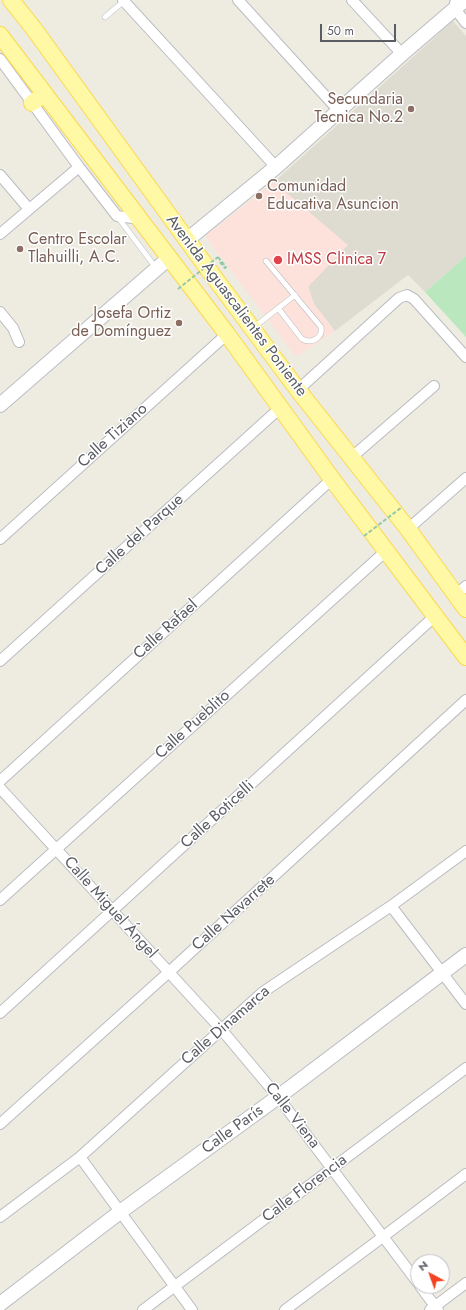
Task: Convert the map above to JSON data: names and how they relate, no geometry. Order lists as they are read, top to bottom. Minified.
{"streets":{"main road":["Avenida Aguascalientes Poniente"],"street":["Calle Tiziano","Calle del Parque","Calle Rafael","Calle Pueblito","Calle Boticelli","Calle Miguel Ángel","Calle Navarrete","Calle Dinamarca","Calle Viena","Calle París","Calle Florencia"]},"crossings":[["Avenida Aguascalientes Poniente","Calle Tiziano"],["Avenida Aguascalientes Poniente","Calle del Parque"],["Avenida Aguascalientes Poniente","Calle Rafael"],["Avenida Aguascalientes Poniente","Calle Pueblito"],["Avenida Aguascalientes Poniente","Calle Boticelli"],["Calle Pueblito","Calle Miguel Ángel"],["Calle Boticelli","Calle Miguel Ángel"],["Calle Miguel Ángel","Calle Navarrete"],["Calle Miguel Ángel","Calle Dinamarca"],["Calle Miguel Ángel","Calle Viena"],["Calle Dinamarca","Calle Viena"],["Calle Viena","Calle París"],["Calle Viena","Calle Florencia"]],"places":["Secundaria Tecnica No.2","Comunidad Educativa Asuncion","Centro Escolar Tlahuilli, A.C.","IMSS Clinica 7","Josefa Ortiz de Domínguez"],"scale_bar":"50 m","north":"top left"}
